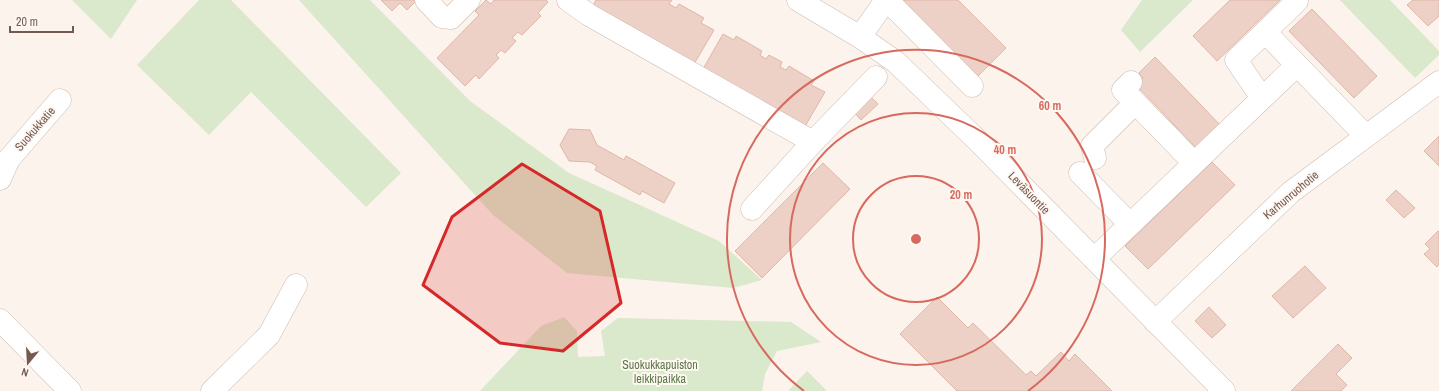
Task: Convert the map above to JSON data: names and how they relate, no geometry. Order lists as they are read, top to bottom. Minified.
{"streets":{"street":["Suokukkatie","Leväsuontie","Karhunruohotie"]},"crossings":[["Leväsuontie","Karhunruohotie"]],"parks":["Suokukkapuiston leikkipaikka"],"scale_bar":"20 m","north":"bottom","rings":["60 m","40 m","20 m"]}
